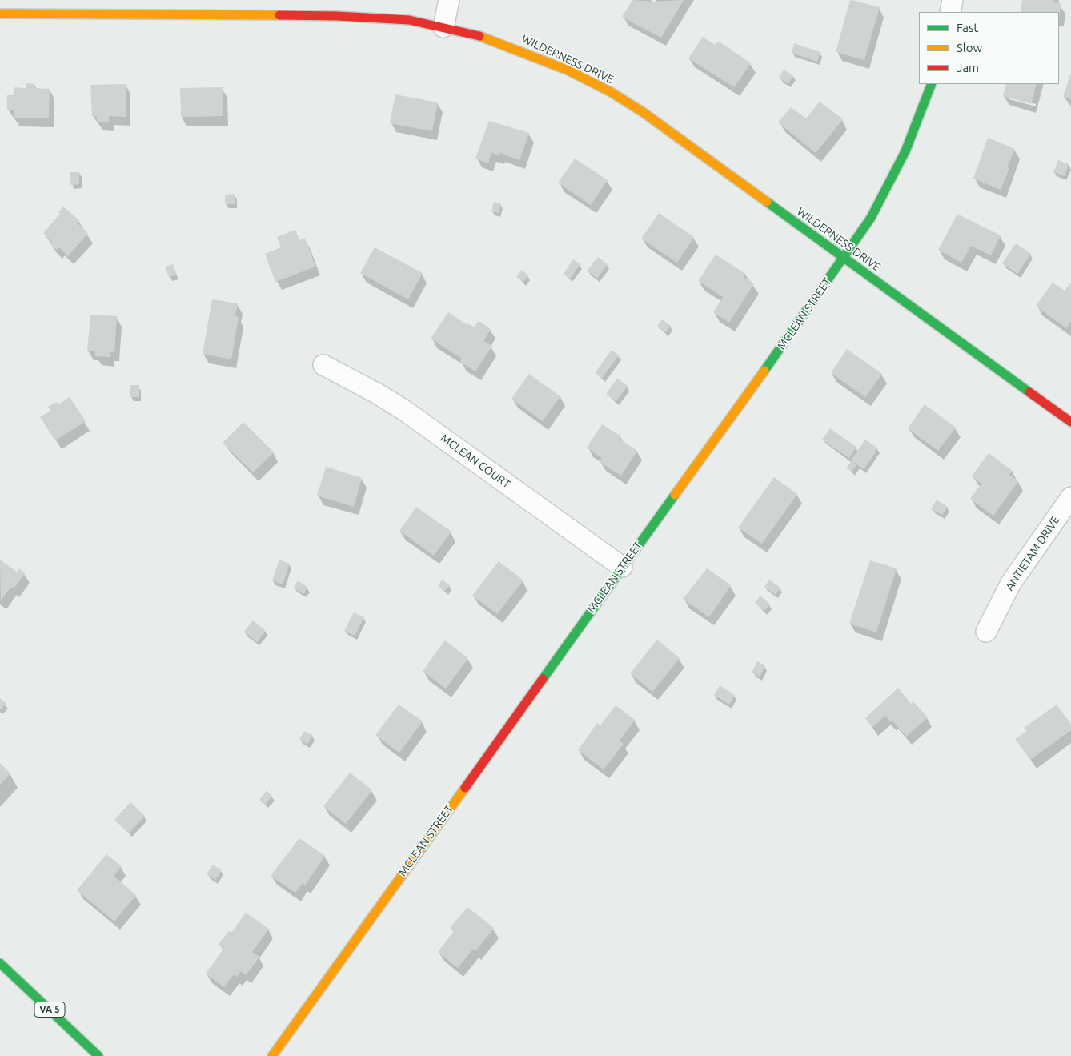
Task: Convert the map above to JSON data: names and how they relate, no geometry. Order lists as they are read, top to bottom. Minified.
{"streets":{"street":["WILDERNESS DRIVE","MCLEAN STREET","MCLEAN COURT","ANTIETAM DRIVE","VA 5"]},"crossings":[["WILDERNESS DRIVE","MCLEAN STREET"],["MCLEAN STREET","MCLEAN COURT"]],"legend":["Fast","Slow","Jam"]}
